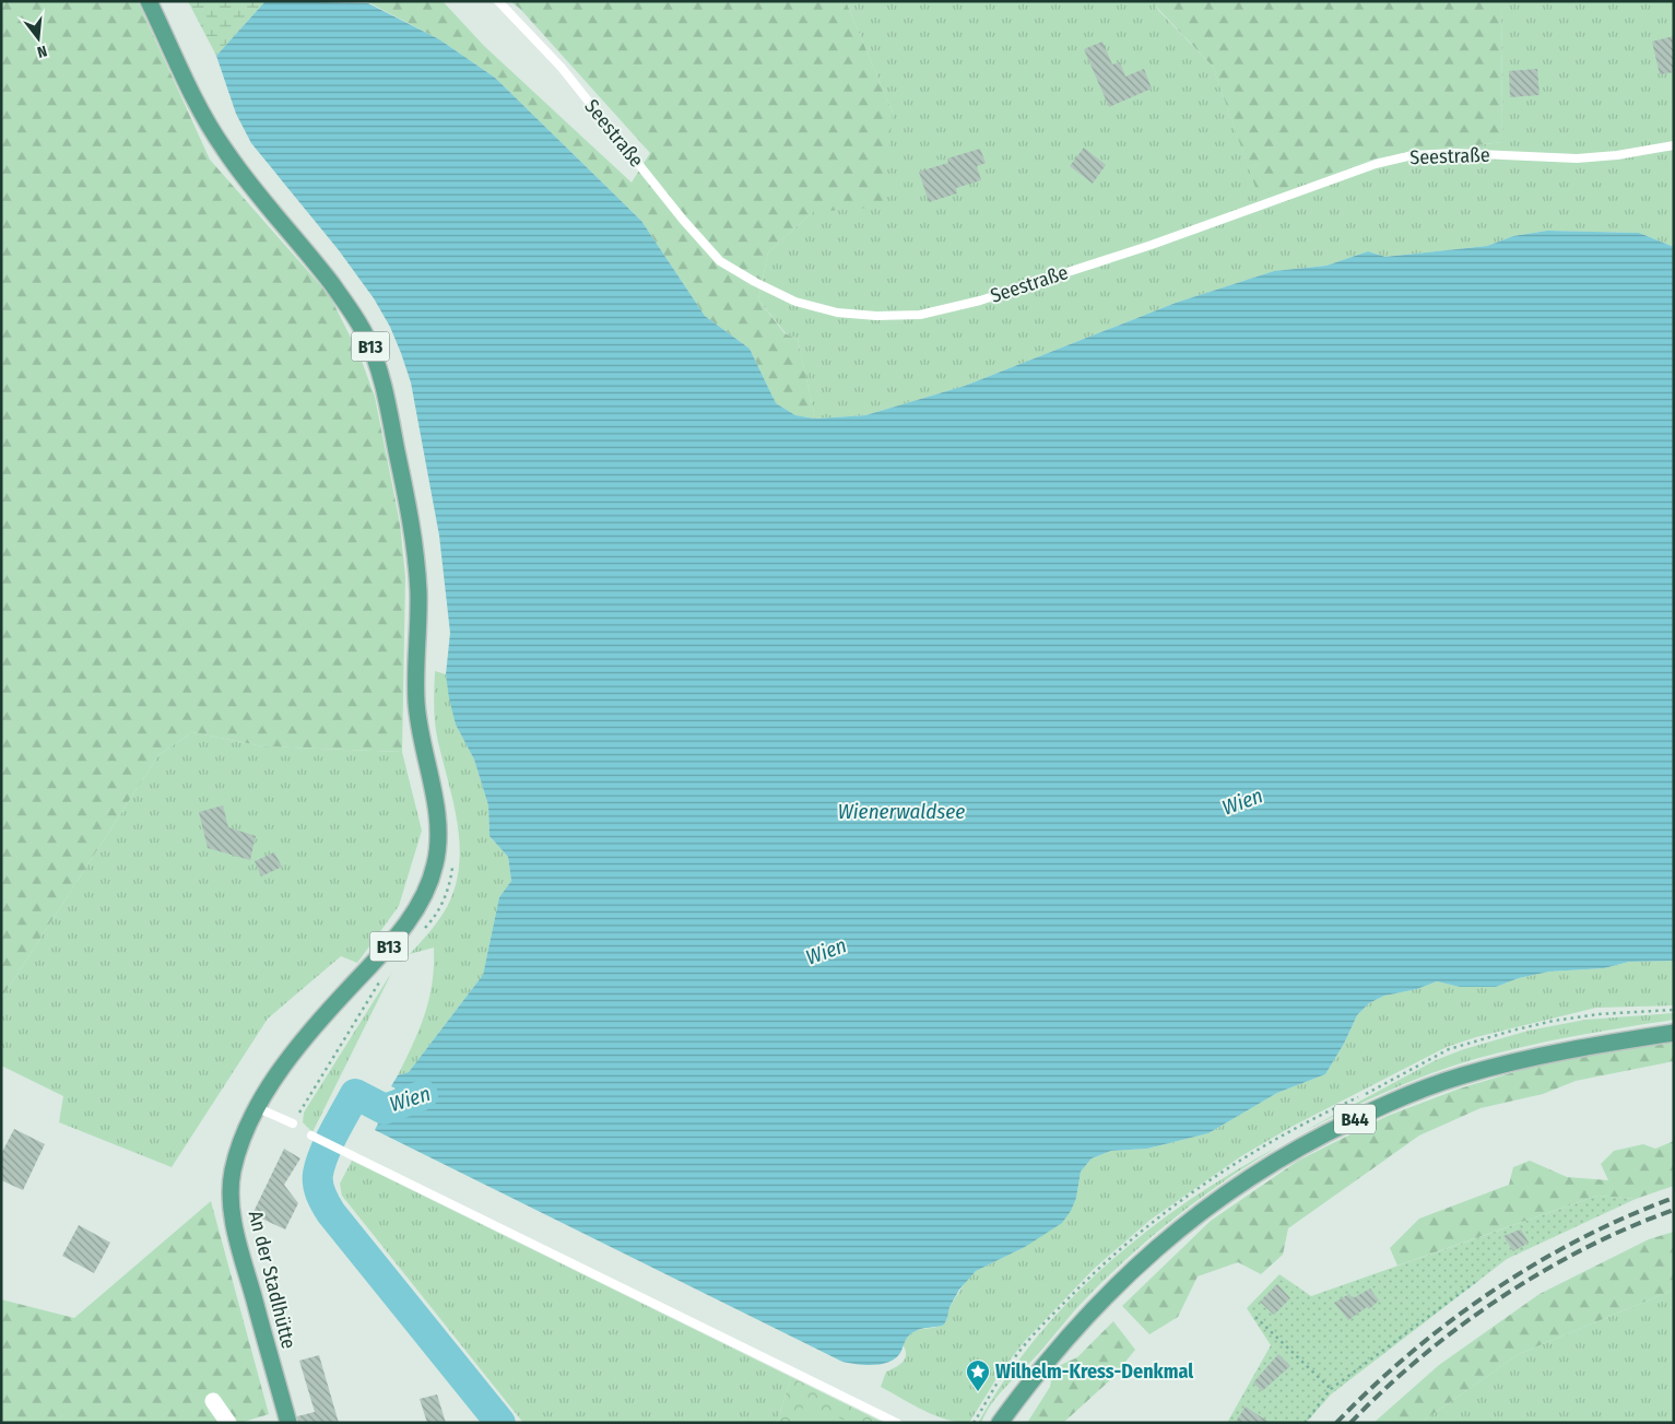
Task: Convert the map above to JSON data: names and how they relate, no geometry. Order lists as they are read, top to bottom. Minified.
{"streets":{"main road":["B13","B44","An der Stadlhütte"],"lane":["Seestraße"]},"water":["Wien","Wienerwaldsee"],"places":{"place":["Wilhelm-Kress-Denkmal"]},"north":"bottom"}
